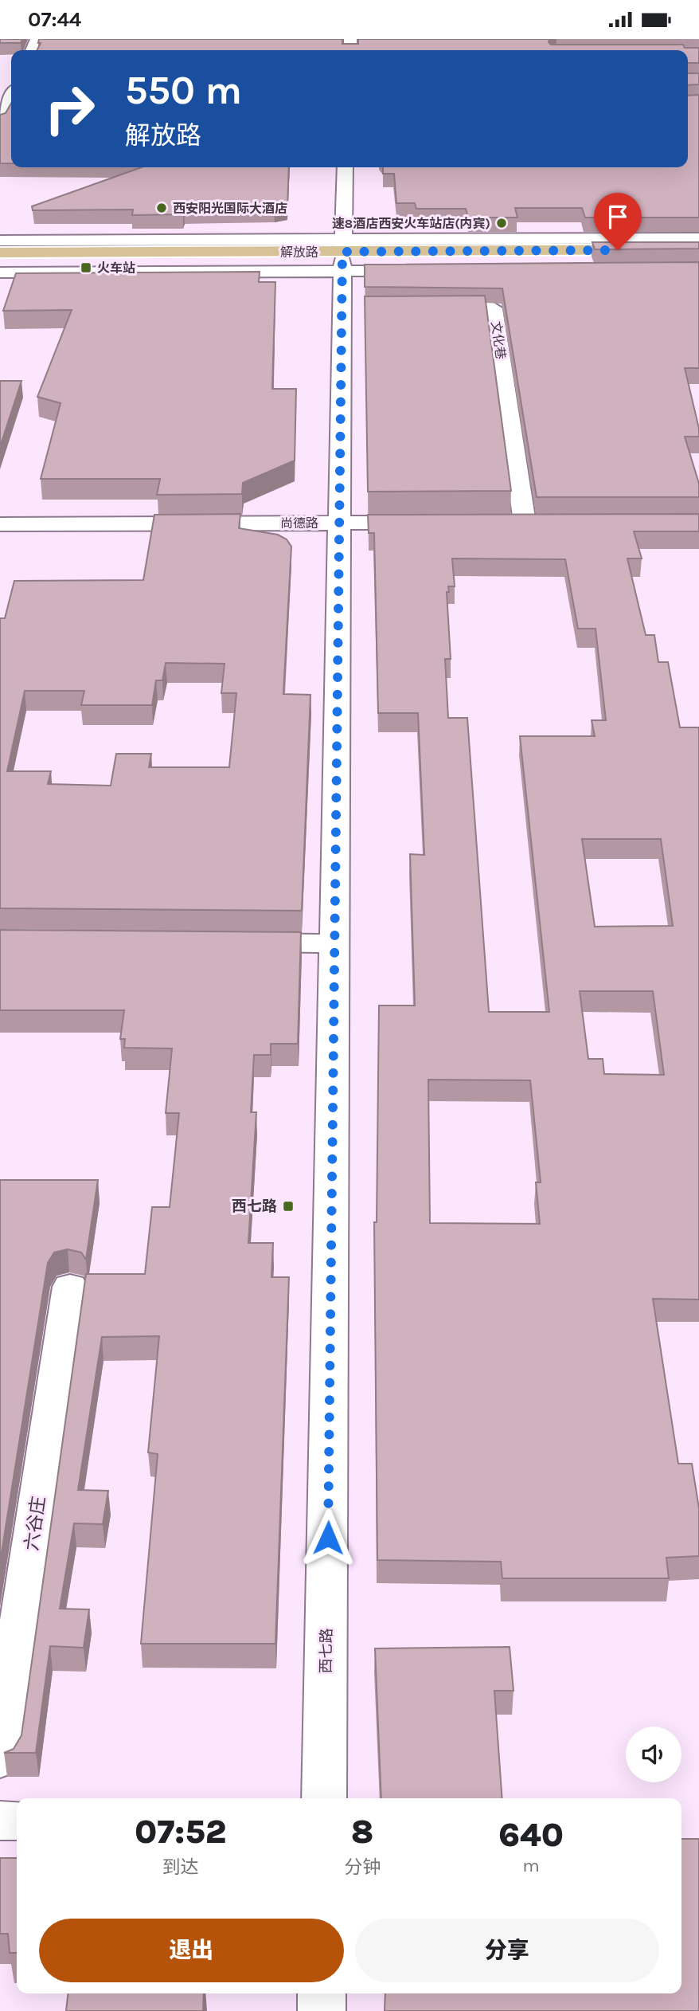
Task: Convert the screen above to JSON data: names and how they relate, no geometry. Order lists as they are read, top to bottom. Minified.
{"streets":{"main road":["解放路"],"street":["文化巷","尚德路","六谷庄","西七路"]},"crossings":[["解放路","西七路"],["尚德路","西七路"]],"places":{"other":["西安阳光国际大酒店","速8酒店西安火车站店(内宾)"],"transit":["火车站","西七路"]},"page":{"status":"07:44","turn":["550 m","解放路"],"eta":["07:52","到达","8","分钟","640","m"],"buttons":["退出","分享"]}}
